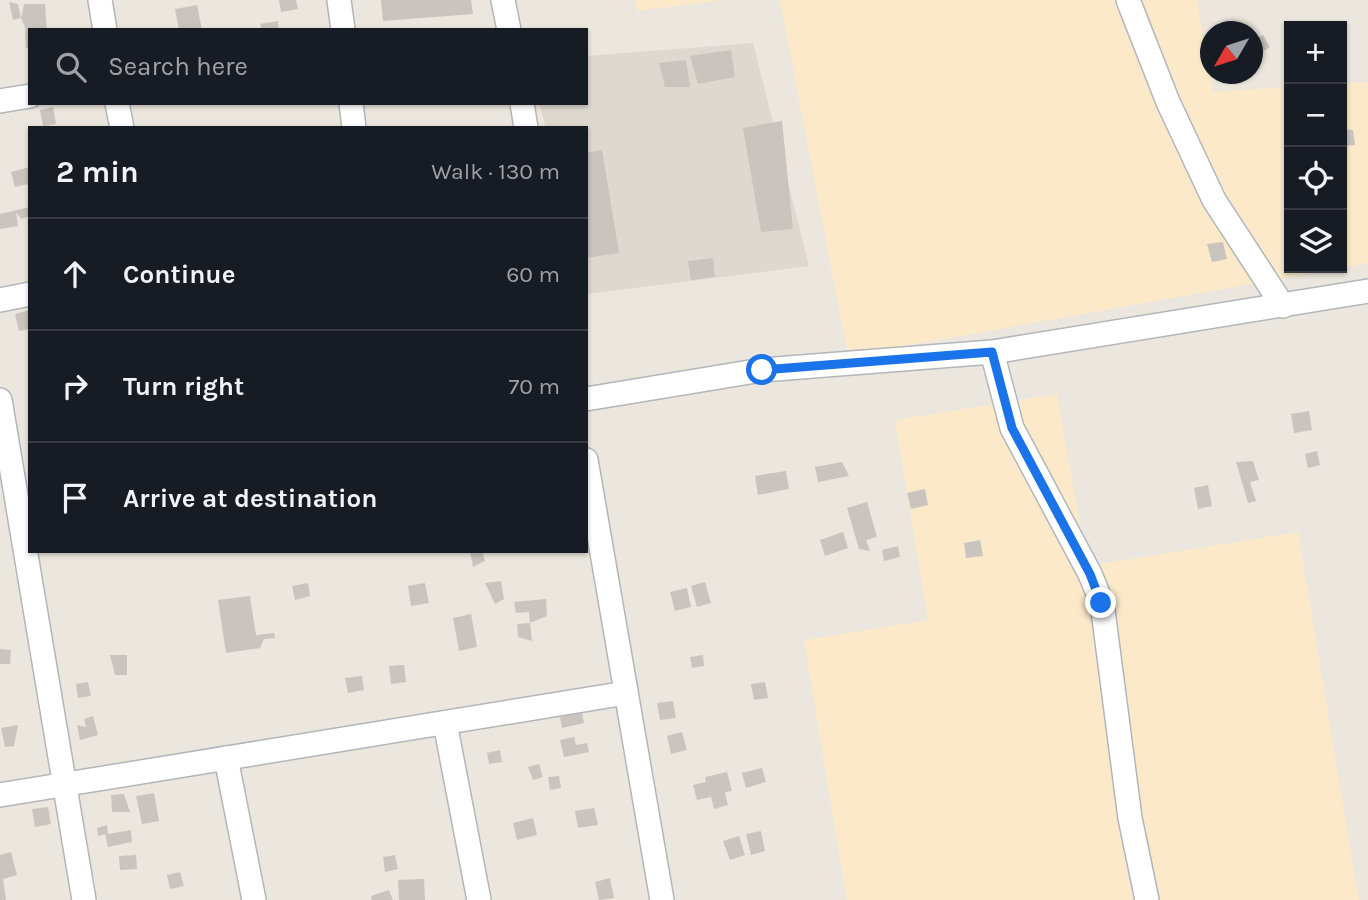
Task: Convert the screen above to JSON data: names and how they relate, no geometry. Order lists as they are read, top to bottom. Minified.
{"north":"bottom left","page":{"map_buttons":["+","−"],"search":"Search here","heading":["2 min","Walk · 130 m"],"list":[["Continue","60 m"],["Turn right","70 m"],"Arrive at destination"]}}
